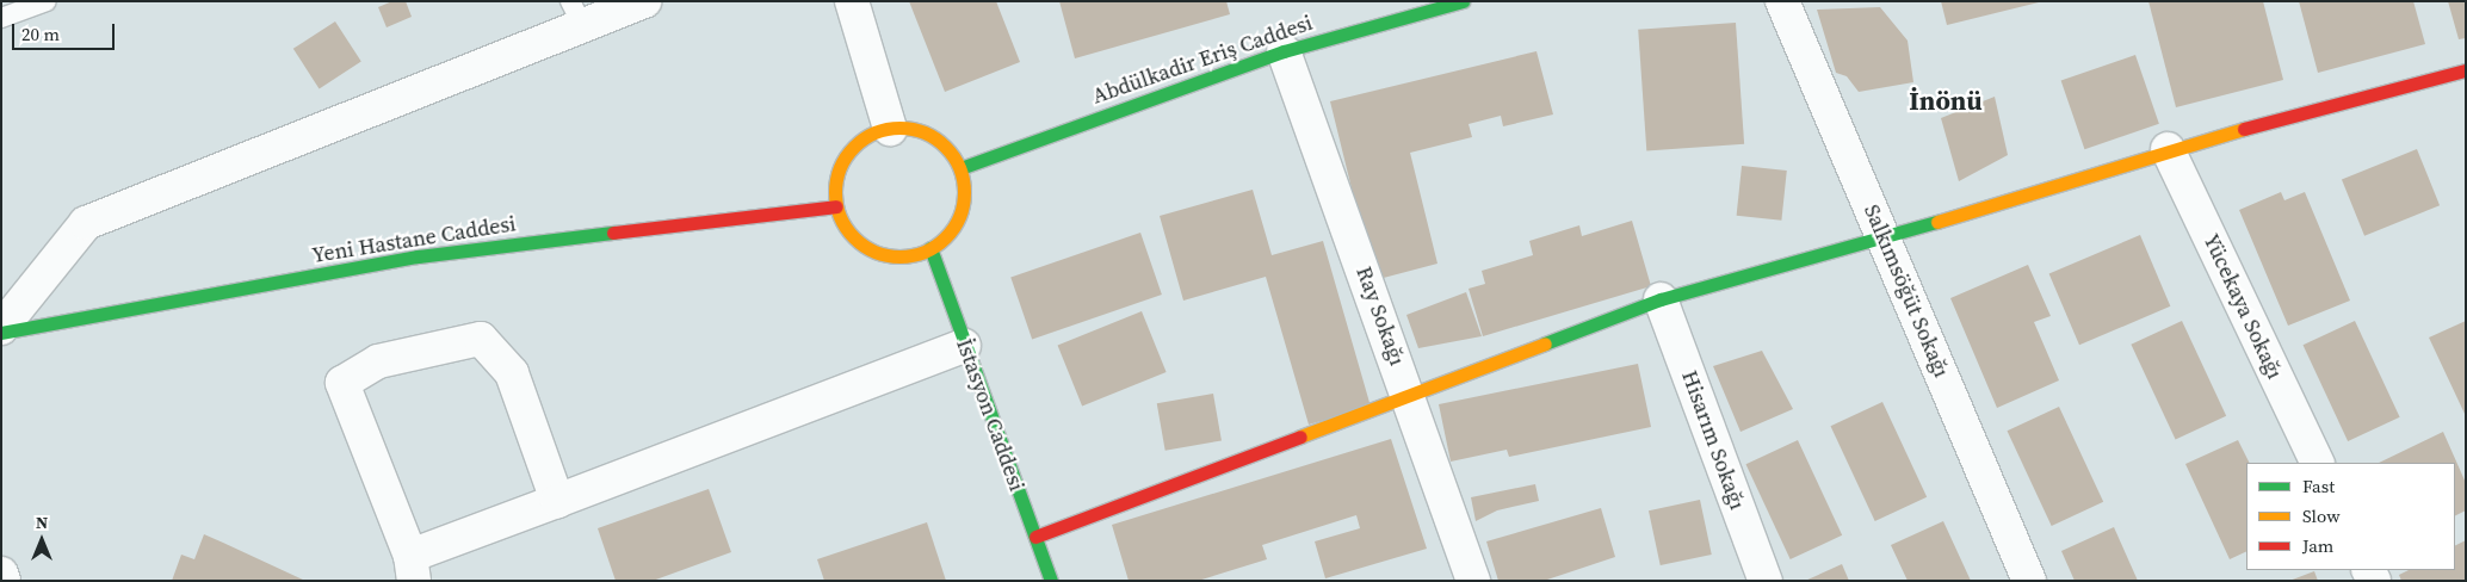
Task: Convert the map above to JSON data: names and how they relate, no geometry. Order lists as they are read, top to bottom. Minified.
{"streets":{"main road":["Abdülkadir Eriş Caddesi","Yeni Hastane Caddesi","İstasyon Caddesi"],"street":["Salkımsöğüt Sokağı","Yücekaya Sokağı","Ray Sokağı","Hisarım Sokağı"]},"crossings":[["Abdülkadir Eriş Caddesi","Yeni Hastane Caddesi"],["Abdülkadir Eriş Caddesi","Ray Sokağı"],["Abdülkadir Eriş Caddesi","İstasyon Caddesi"],["Yeni Hastane Caddesi","İstasyon Caddesi"]],"districts":["İnönü"],"legend":["Fast","Slow","Jam"],"scale_bar":"20 m","north":"top"}
